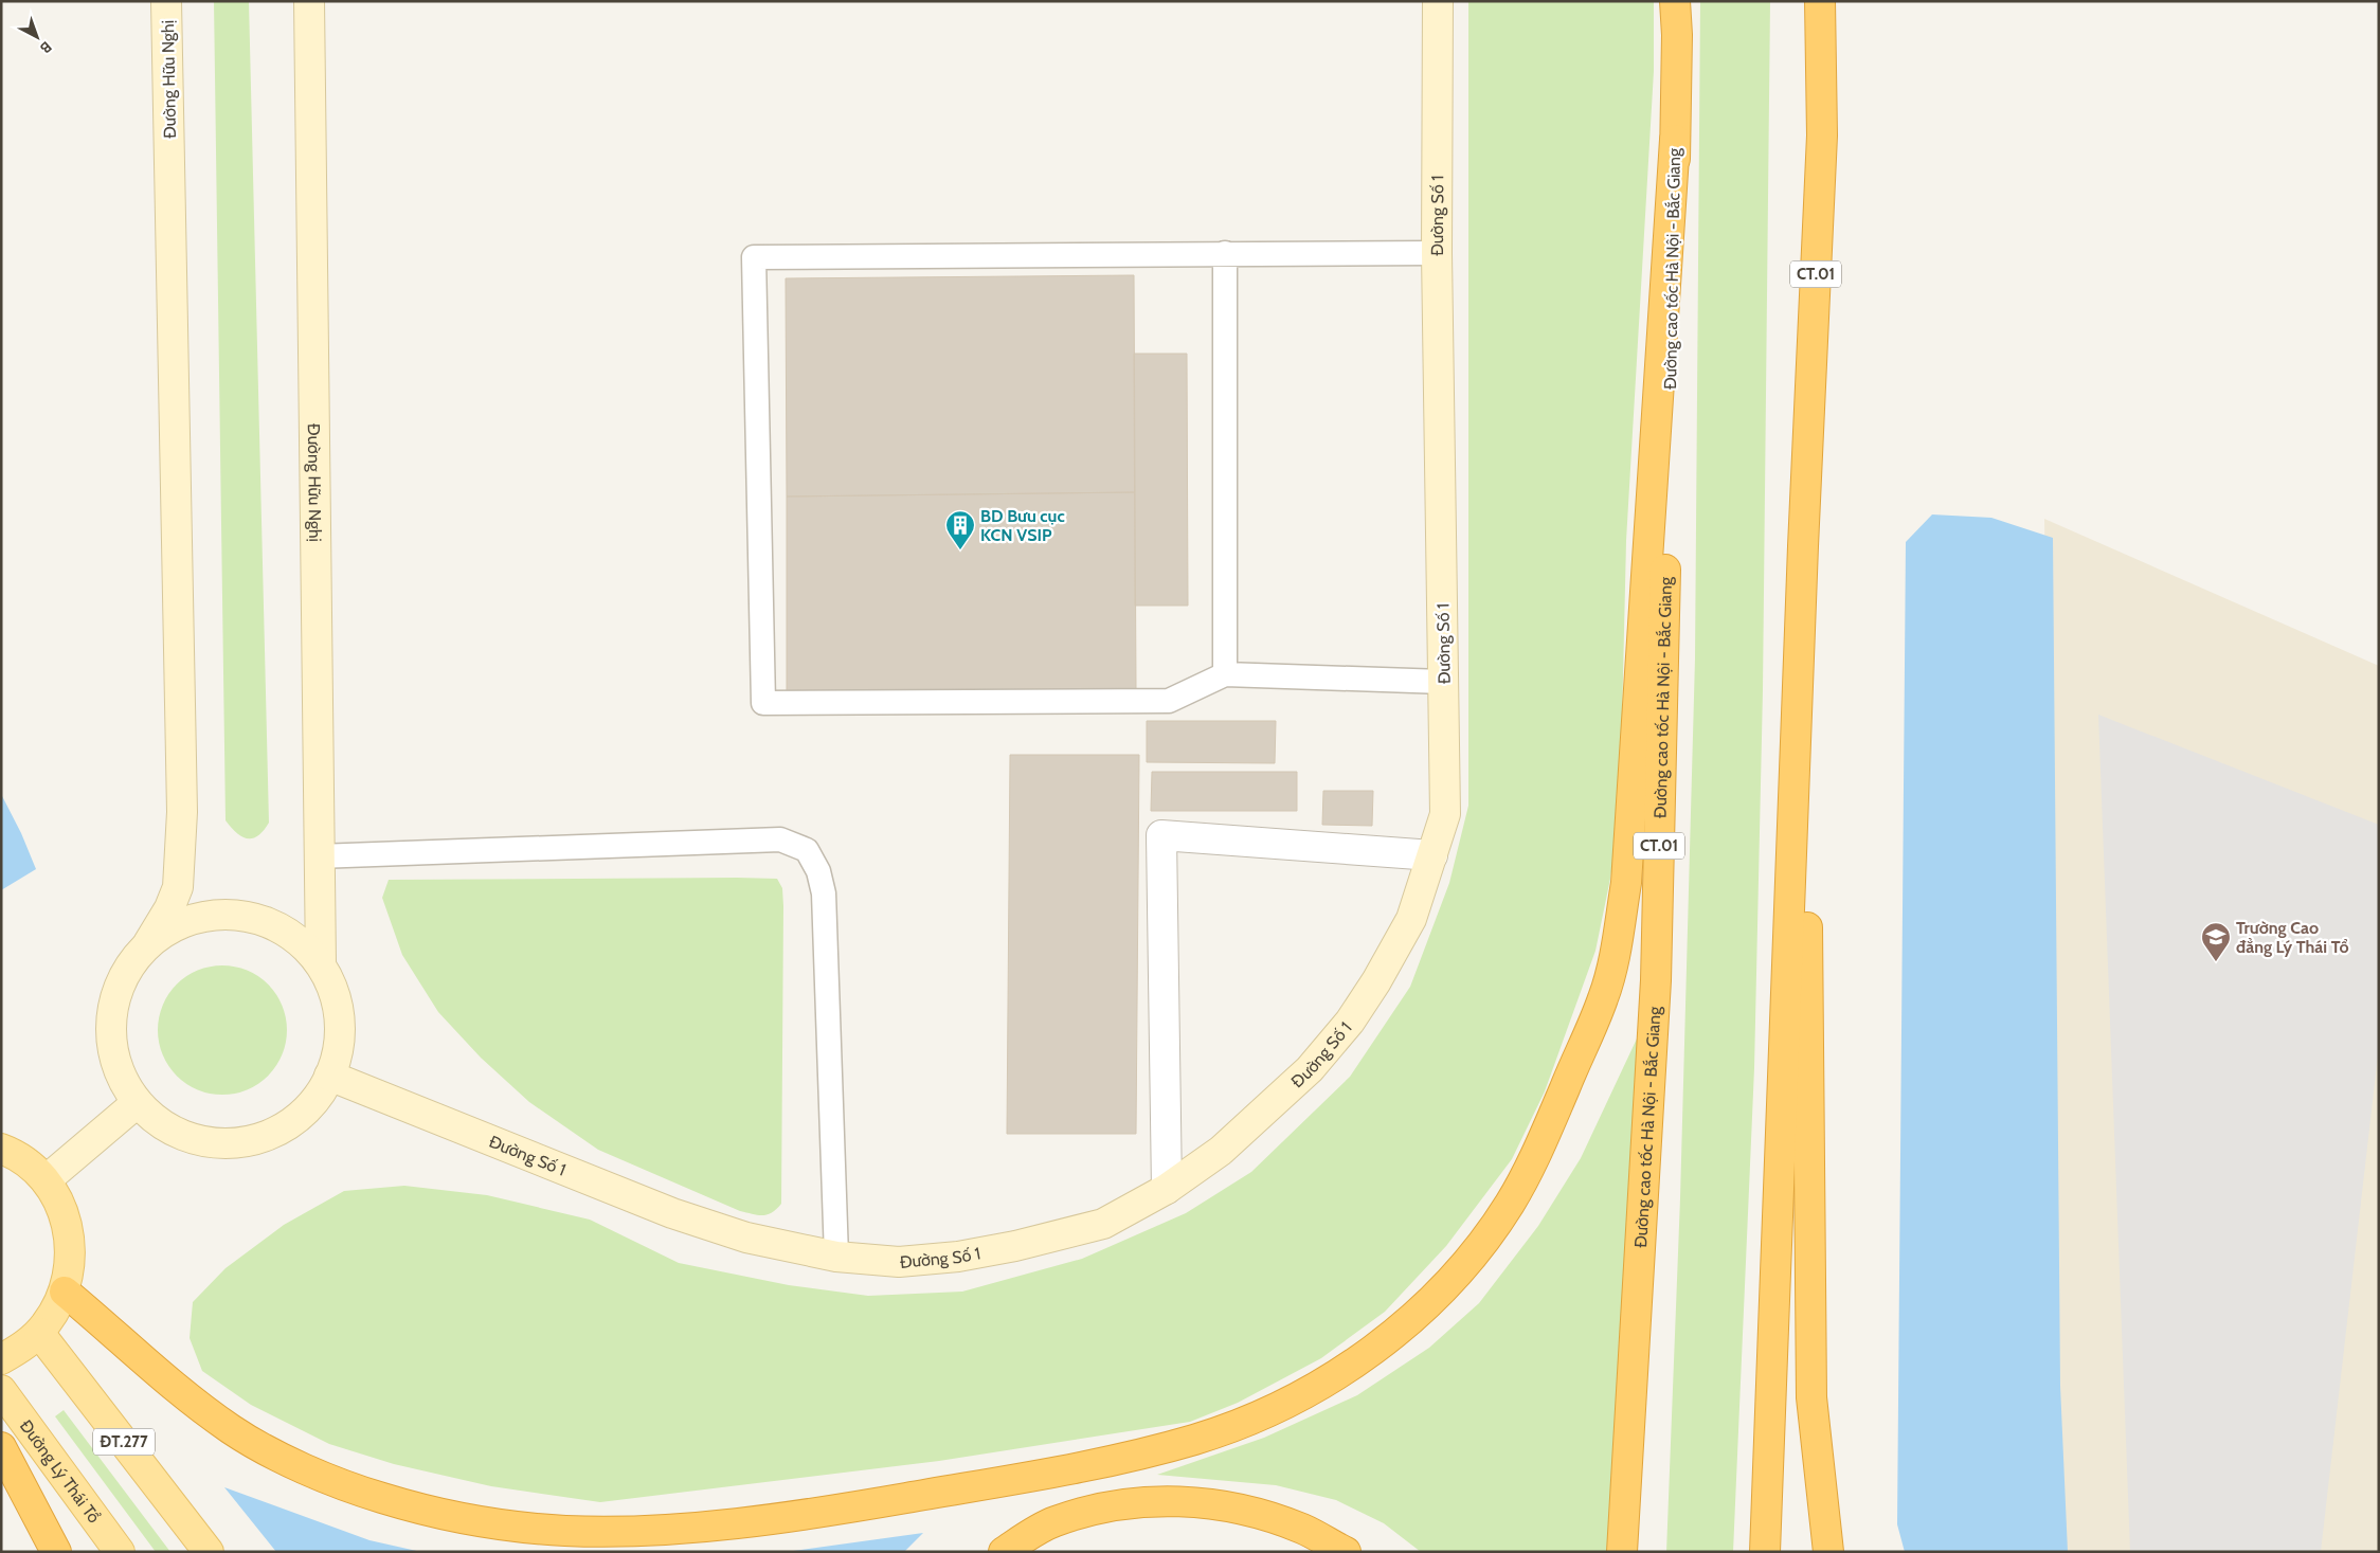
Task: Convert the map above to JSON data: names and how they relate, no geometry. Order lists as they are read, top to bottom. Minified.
{"streets":{"highway":["Đường cao tốc Hà Nội - Bắc Giang","CT.01"],"main road":["Đường Hữu Nghị","Đường Số 1","ĐT.277","Đường Lý Thái Tổ"]},"places":{"building":["BD Bưu cục KCN VSIP"],"school or university":["Trường Cao đẳng Lý Thái Tổ"]},"north":"bottom right"}
